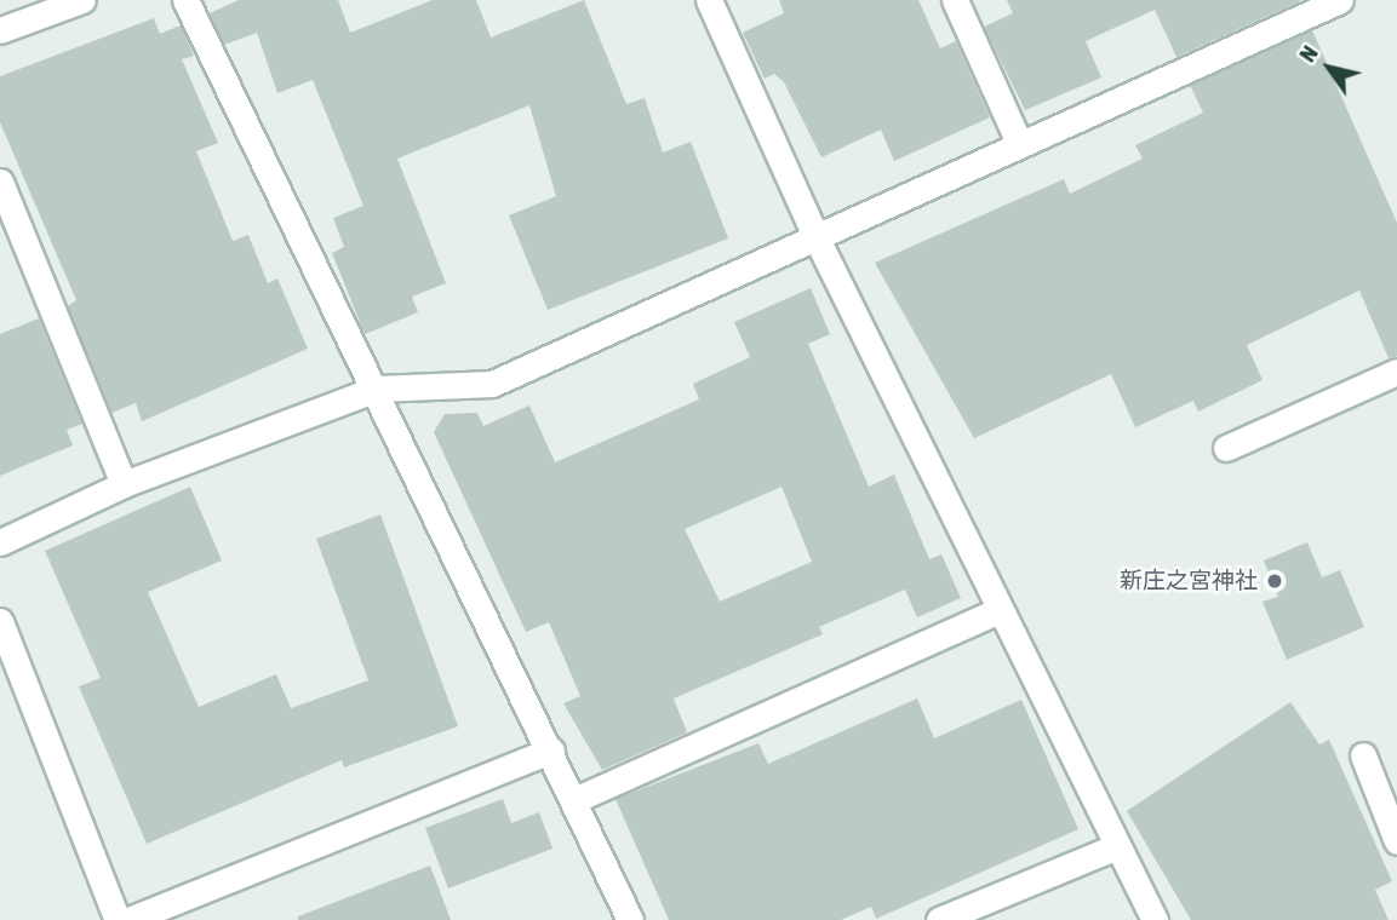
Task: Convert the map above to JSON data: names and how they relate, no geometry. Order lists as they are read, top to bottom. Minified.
{"places":["新庄之宮神社"],"north":"top left"}
